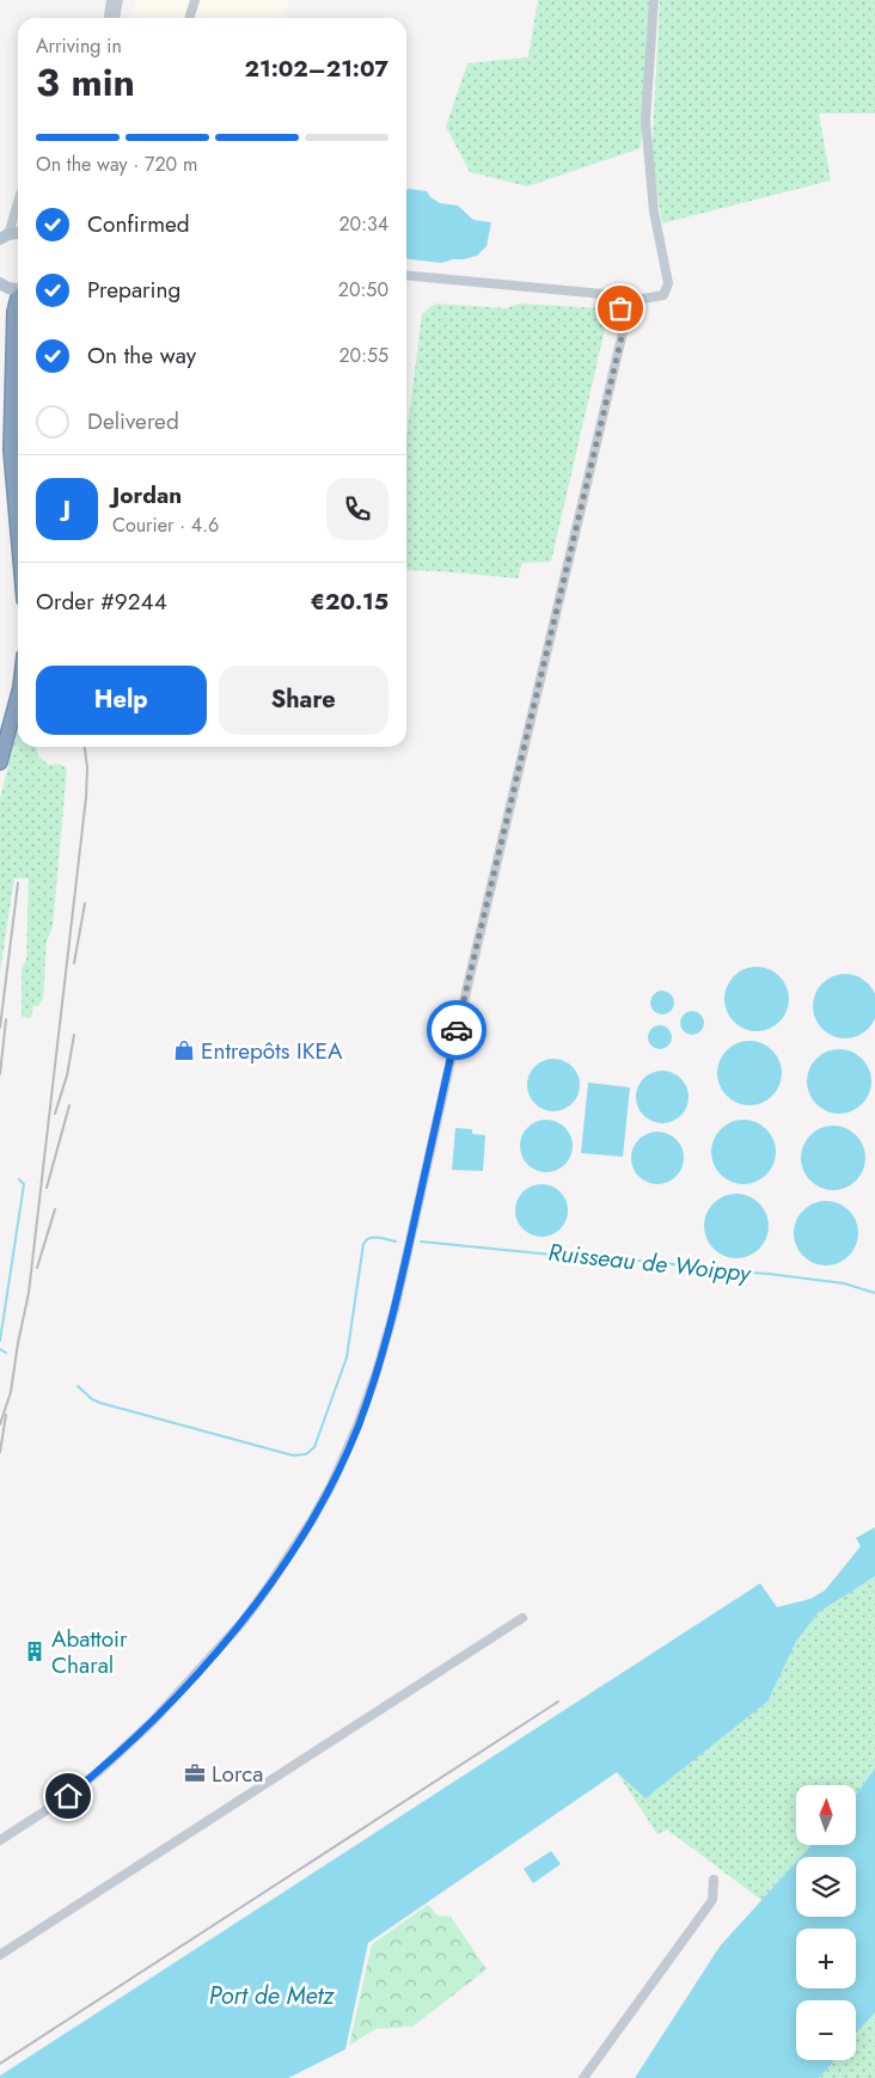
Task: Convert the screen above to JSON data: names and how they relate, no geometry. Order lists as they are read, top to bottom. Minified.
{"water":["Ruisseau de Woippy","Port de Metz"],"places":{"shop":["Entrepôts IKEA"],"building":["Abattoir Charal"],"office":["Lorca"]},"north":"top","page":{"heading":["3 min","Arriving in","21:02–21:07"],"panel":["Jordan","Courier · 4.6","Order #9244","€20.15"],"bar":"On the way · 720 m","list":[["Confirmed","20:34"],["Preparing","20:50"],["On the way","20:55"],"Delivered"],"round":"J","buttons":["Help","Share"],"map_buttons":["+","−"]}}
